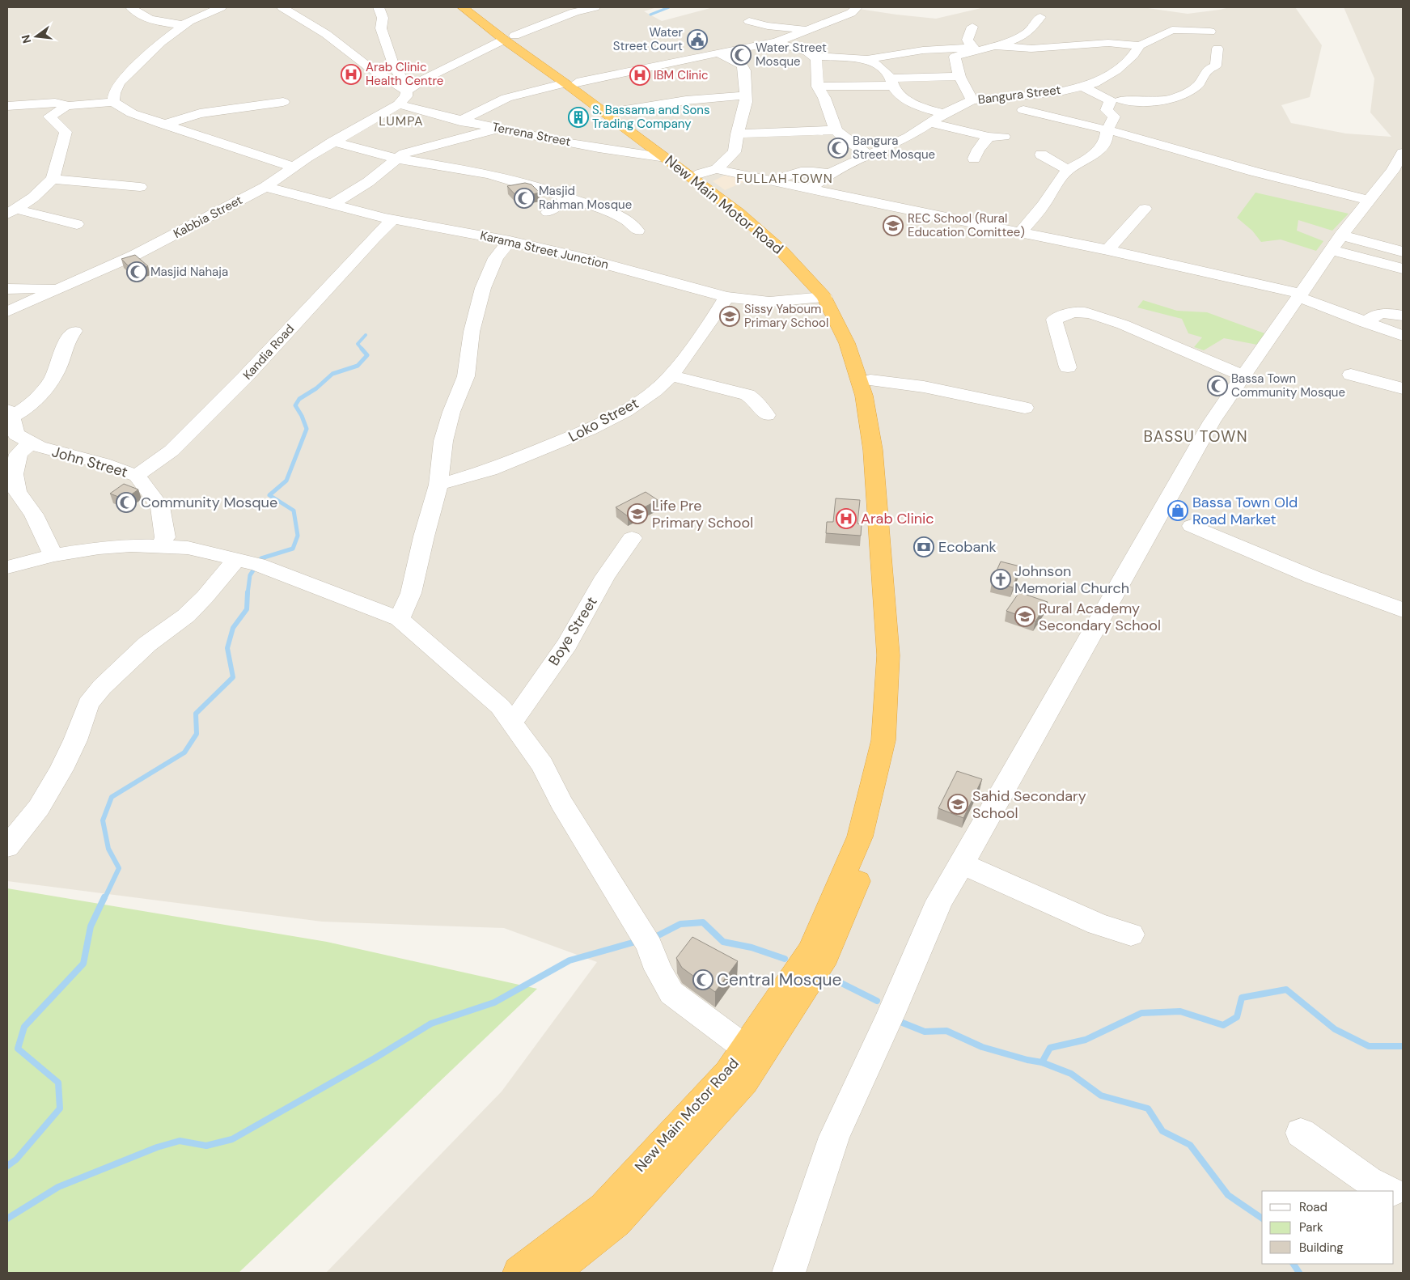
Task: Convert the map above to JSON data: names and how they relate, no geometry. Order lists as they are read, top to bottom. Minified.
{"streets":{"highway":["New Main Motor Road"],"street":["Bangura Street","Terrena Street","Kabbia Street","Karama Street Junction","Kandia Road","Loko Street","John Street","Boye Street"]},"crossings":[["Terrena Street","New Main Motor Road"],["Terrena Street","Kabbia Street"],["New Main Motor Road","Karama Street Junction"],["Kabbia Street","Karama Street Junction"],["Karama Street Junction","Kandia Road"],["Karama Street Junction","Loko Street"],["Kandia Road","John Street"]],"districts":["LUMPA","FULLAH TOWN","BASSU TOWN"],"places":{"public building":["Water Street Court"],"mosque":["Water Street Mosque","Bangura Street Mosque","Masjid Rahman Mosque","Masjid Nahaja","Bassa Town Community Mosque","Community Mosque","Central Mosque"],"hospital":["Arab Clinic Health Centre","IBM Clinic","Arab Clinic"],"building":["S. Bassama and Sons Trading Company"],"school or university":["REC School (Rural Education Comittee)","Sissy Yaboum Primary School","Life Pre Primary School","Rural Academy Secondary School","Sahid Secondary School"],"shop":["Bassa Town Old Road Market"],"bank":["Ecobank"],"church":["Johnson Memorial Church"]},"legend":["Road","Park","Building"],"north":"left"}
